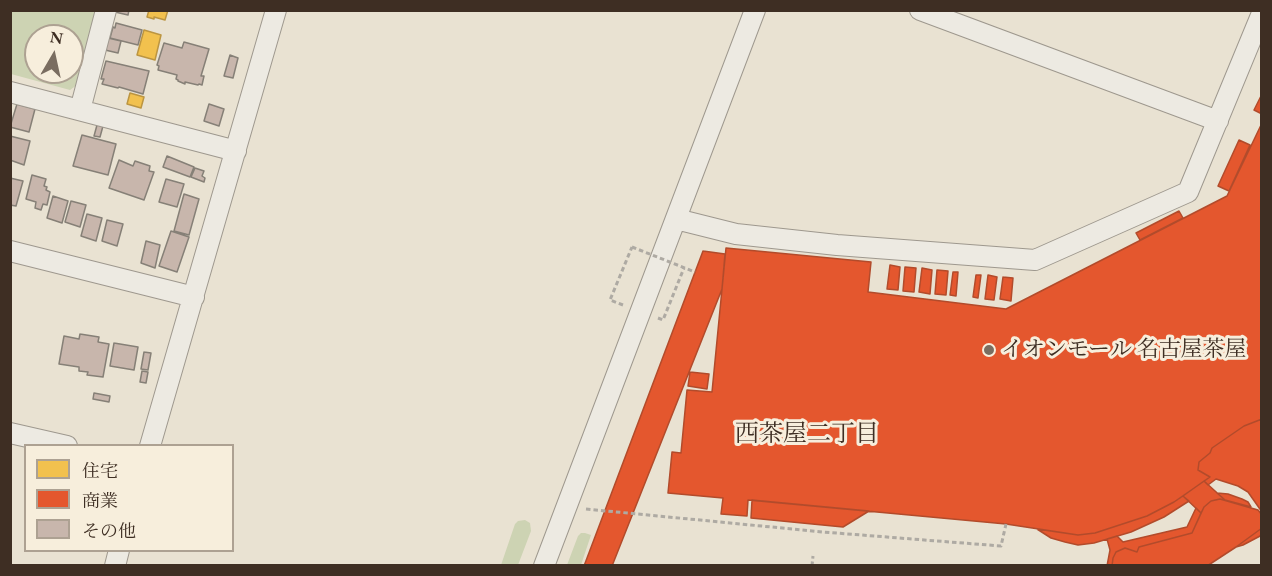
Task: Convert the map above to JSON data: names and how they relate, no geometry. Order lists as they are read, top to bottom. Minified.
{"districts":["西茶屋二丁目"],"places":["イオンモール 名古屋茶屋"],"legend":["住宅","商業","その他"],"north":"top"}
